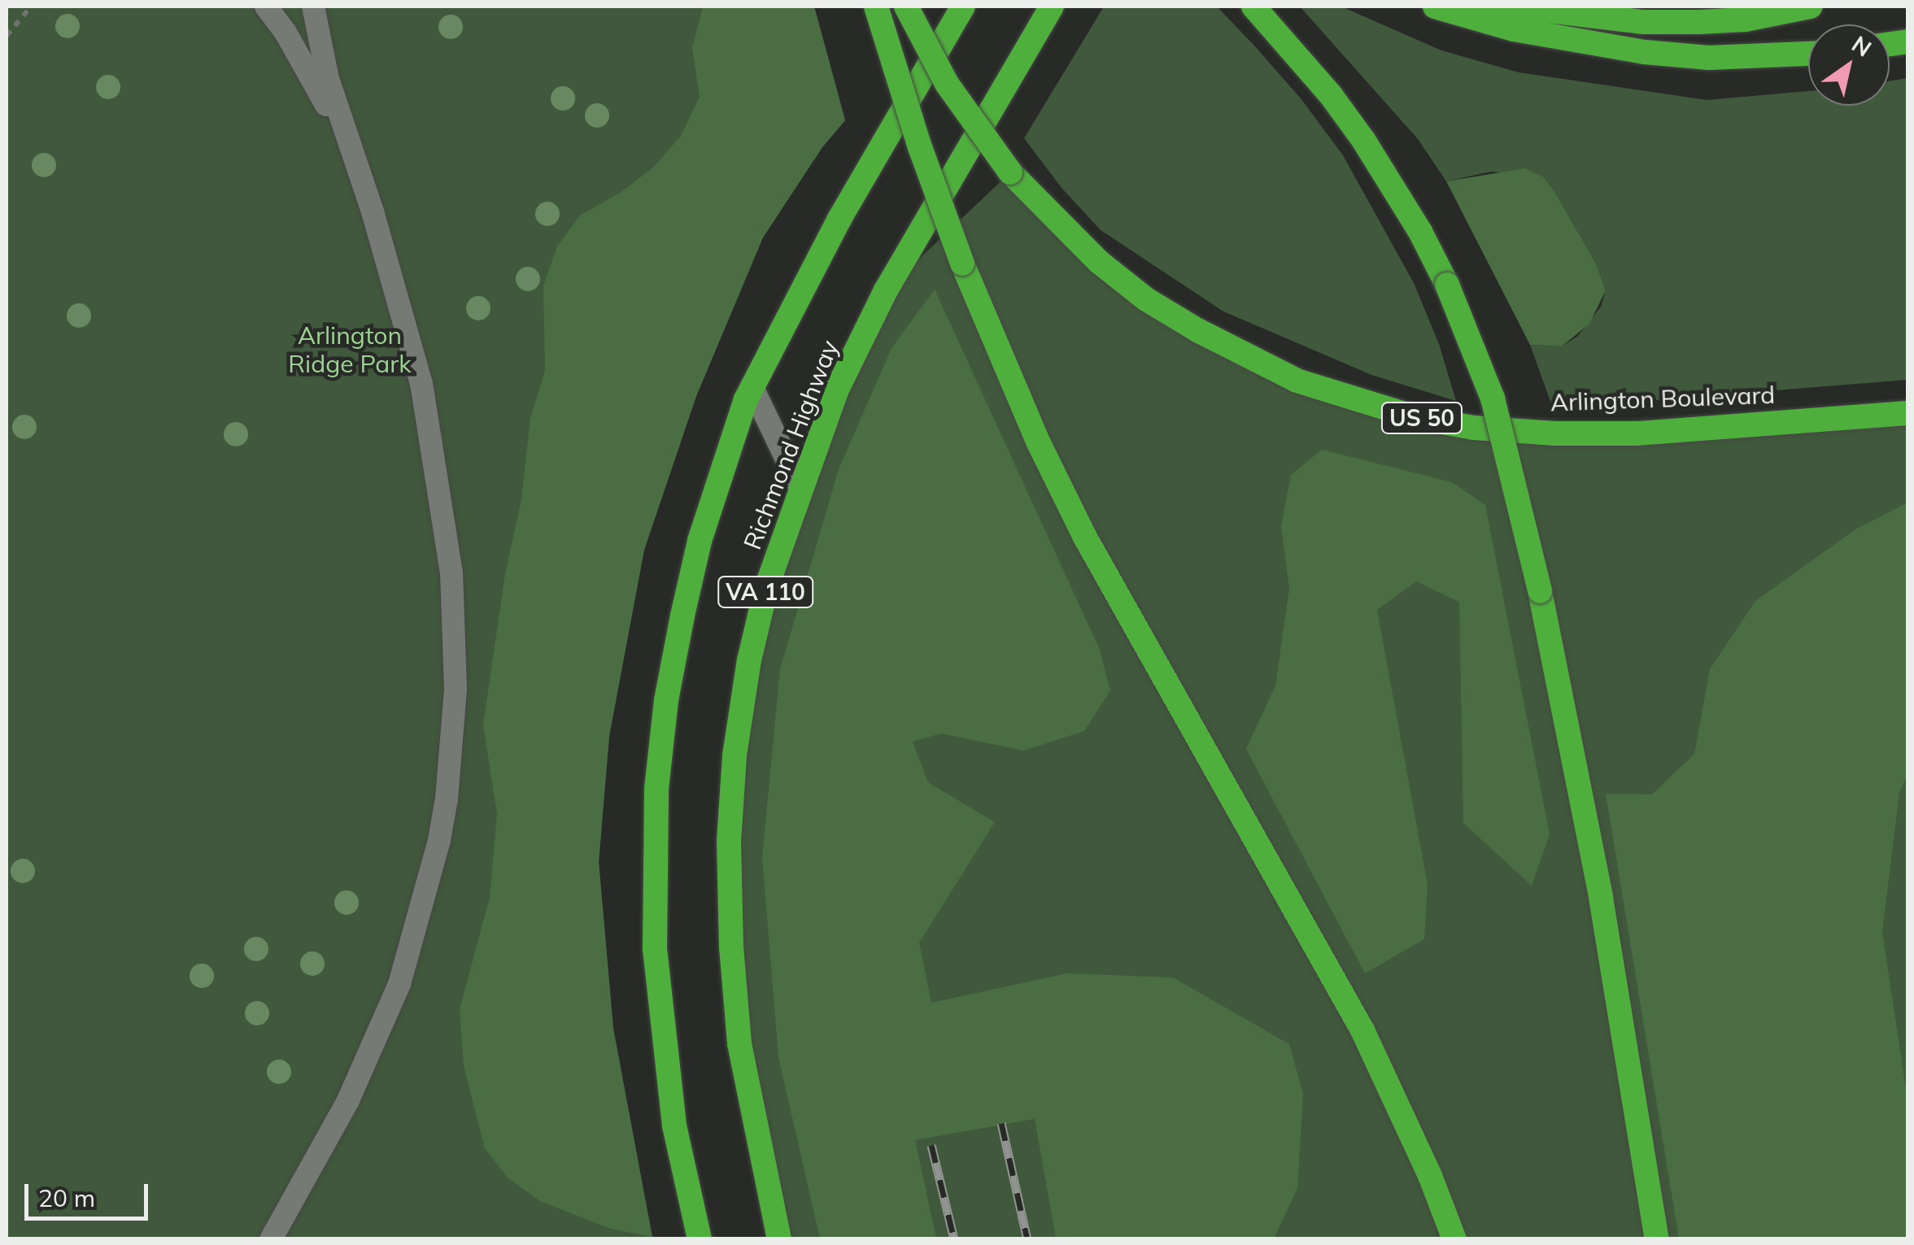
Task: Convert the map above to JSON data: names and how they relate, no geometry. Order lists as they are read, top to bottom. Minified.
{"streets":{"highway":["Arlington Boulevard","US 50","Richmond Highway","VA 110"]},"parks":["Arlington Ridge Park"],"scale_bar":"20 m","north":"top right"}
